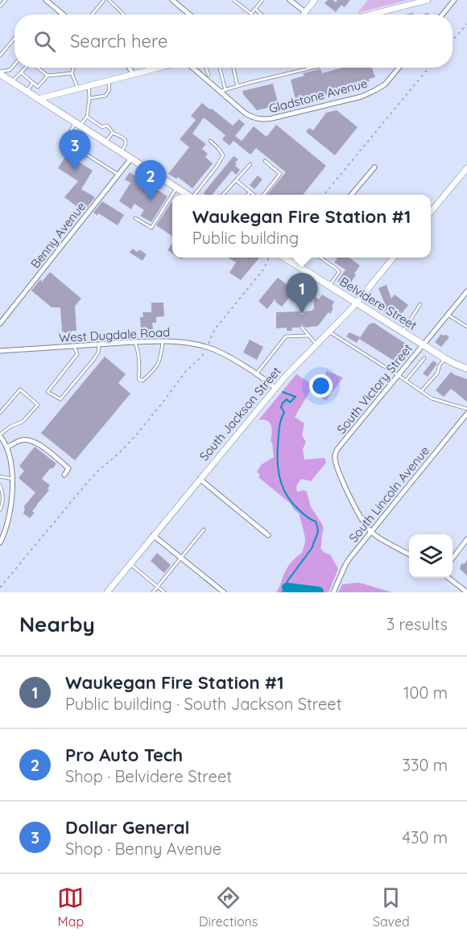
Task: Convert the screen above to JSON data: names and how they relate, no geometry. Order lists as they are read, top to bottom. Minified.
{"streets":{"main road":["Belvidere Street"],"street":["Gladstone Avenue","Benny Avenue","West Dugdale Road","South Victory Street","South Jackson Street","South Lincoln Avenue"]},"crossings":[["Belvidere Street","South Victory Street"],["Belvidere Street","South Jackson Street"],["West Dugdale Road","South Jackson Street"],["South Victory Street","South Lincoln Avenue"]],"page":{"search":"Search here","pins":["3","2","1"],"popup":["Waukegan Fire Station #1","Public building"],"heading":["Nearby","3 results"],"list":[{"mark":"1","name":"Waukegan Fire Station #1","note":"Public building · South Jackson Street","value":"100 m"},{"mark":"2","name":"Pro Auto Tech","note":"Shop · Belvidere Street","value":"330 m"},{"mark":"3","name":"Dollar General","note":"Shop · Benny Avenue","value":"430 m"}],"nav":["Map","Directions","Saved"]}}
